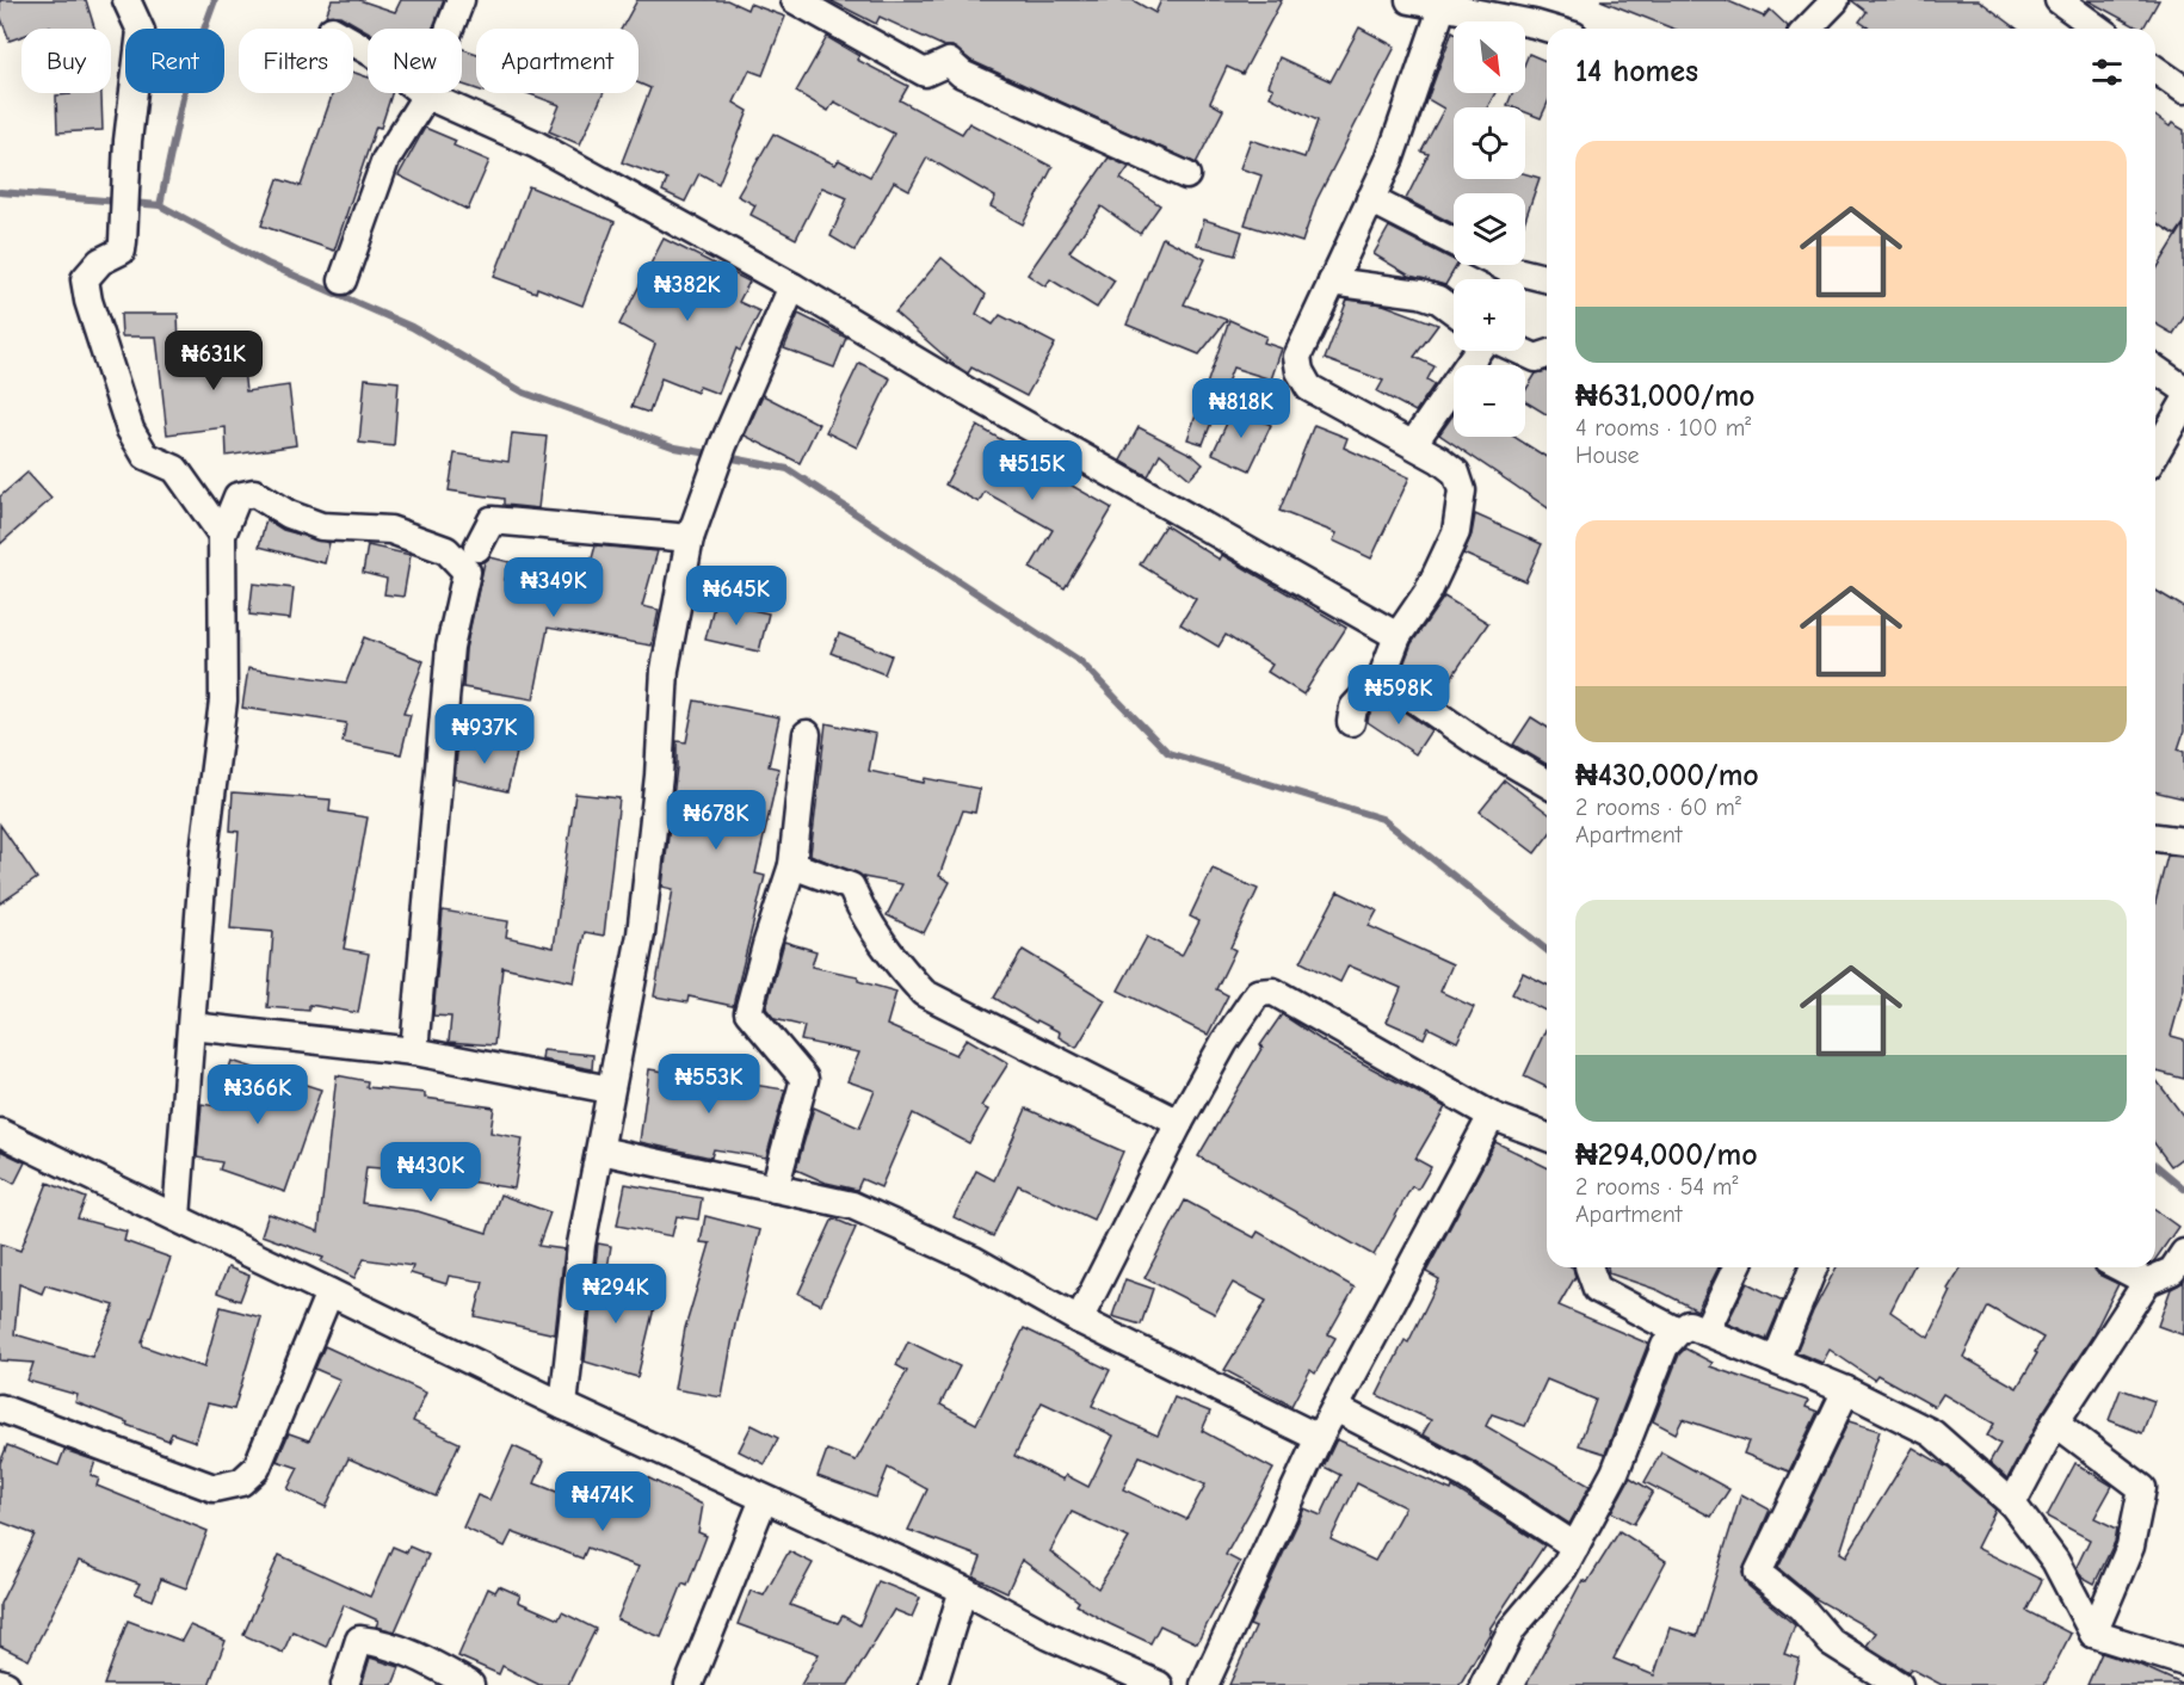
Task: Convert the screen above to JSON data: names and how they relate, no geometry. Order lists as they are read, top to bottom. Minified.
{"north":"bottom right","page":{"map_buttons":["+","−"],"chip":["Buy","Rent","Filters","New","Apartment"],"heading":"14 homes","list":[{"name":"₦631,000/mo","note":"4 rooms · 100 m² · House"},{"name":"₦430,000/mo","note":"2 rooms · 60 m² · Apartment"},{"name":"₦294,000/mo","note":"2 rooms · 54 m² · Apartment"}],"price":["₦382K","₦631K","₦818K","₦515K","₦349K","₦645K","₦598K","₦937K","₦678K","₦553K","₦366K","₦430K","₦294K","₦474K"]}}
